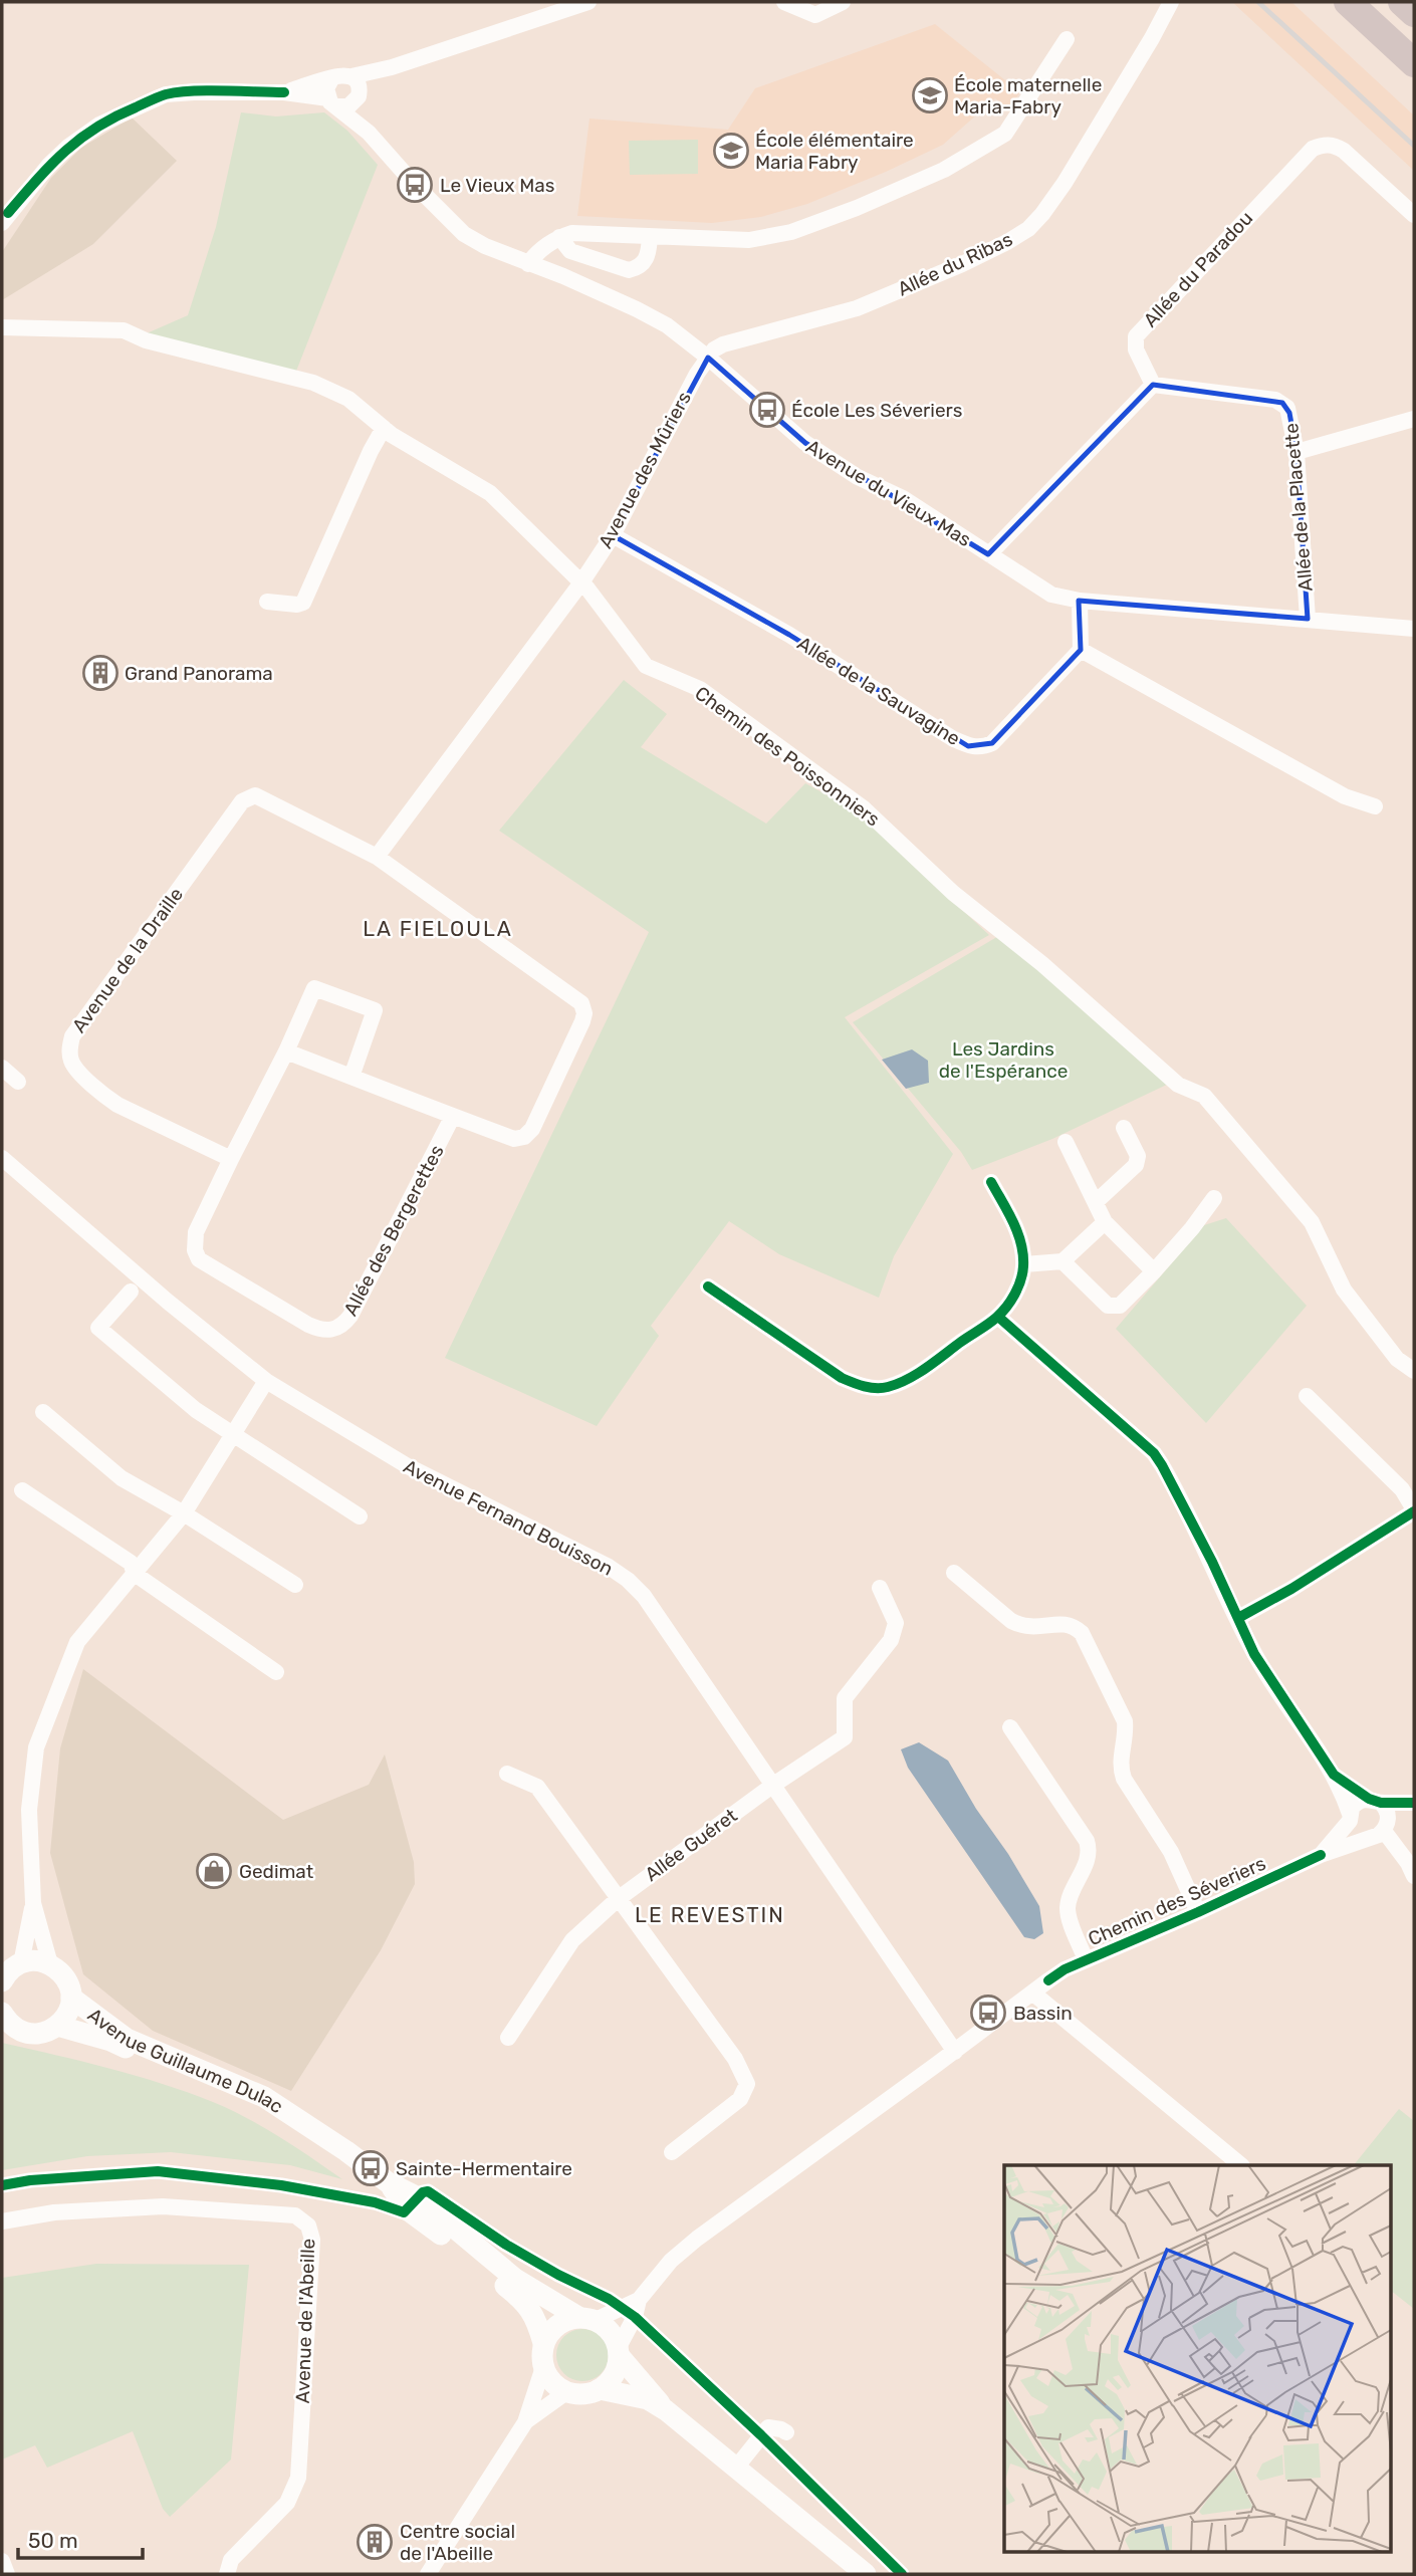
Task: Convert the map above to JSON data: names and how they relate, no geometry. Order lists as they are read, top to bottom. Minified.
{"streets":{"main road":["Avenue Guillaume Dulac"],"street":["Allée du Ribas","Allée du Paradou","Avenue des Mûriers","Avenue du Vieux Mas","Allée de la Placette","Allée de la Sauvagine","Chemin des Poissonniers","Avenue de la Draille","Allée des Bergerettes","Avenue Fernand Bouisson","Allée Guéret","Chemin des Séveriers","Avenue de l'Abeille"]},"crossings":[["Allée du Ribas","Avenue des Mûriers"],["Allée du Ribas","Avenue du Vieux Mas"],["Allée du Paradou","Allée de la Placette"],["Avenue des Mûriers","Avenue du Vieux Mas"],["Avenue des Mûriers","Allée de la Sauvagine"],["Avenue des Mûriers","Chemin des Poissonniers"],["Avenue du Vieux Mas","Allée de la Placette"],["Avenue de la Draille","Allée des Bergerettes"],["Avenue Fernand Bouisson","Allée Guéret"],["Avenue Fernand Bouisson","Chemin des Séveriers"],["Chemin des Séveriers","Avenue Guillaume Dulac"]],"districts":["LA FIELOULA","LE REVESTIN"],"parks":["Les Jardins de l'Espérance"],"places":{"school or university":["École maternelle Maria-Fabry","École élémentaire Maria Fabry"],"bus stop":["Le Vieux Mas","École Les Séveriers","Bassin","Sainte-Hermentaire"],"building":["Grand Panorama","Centre social de l'Abeille"],"shop":["Gedimat"]},"scale_bar":"50 m"}
